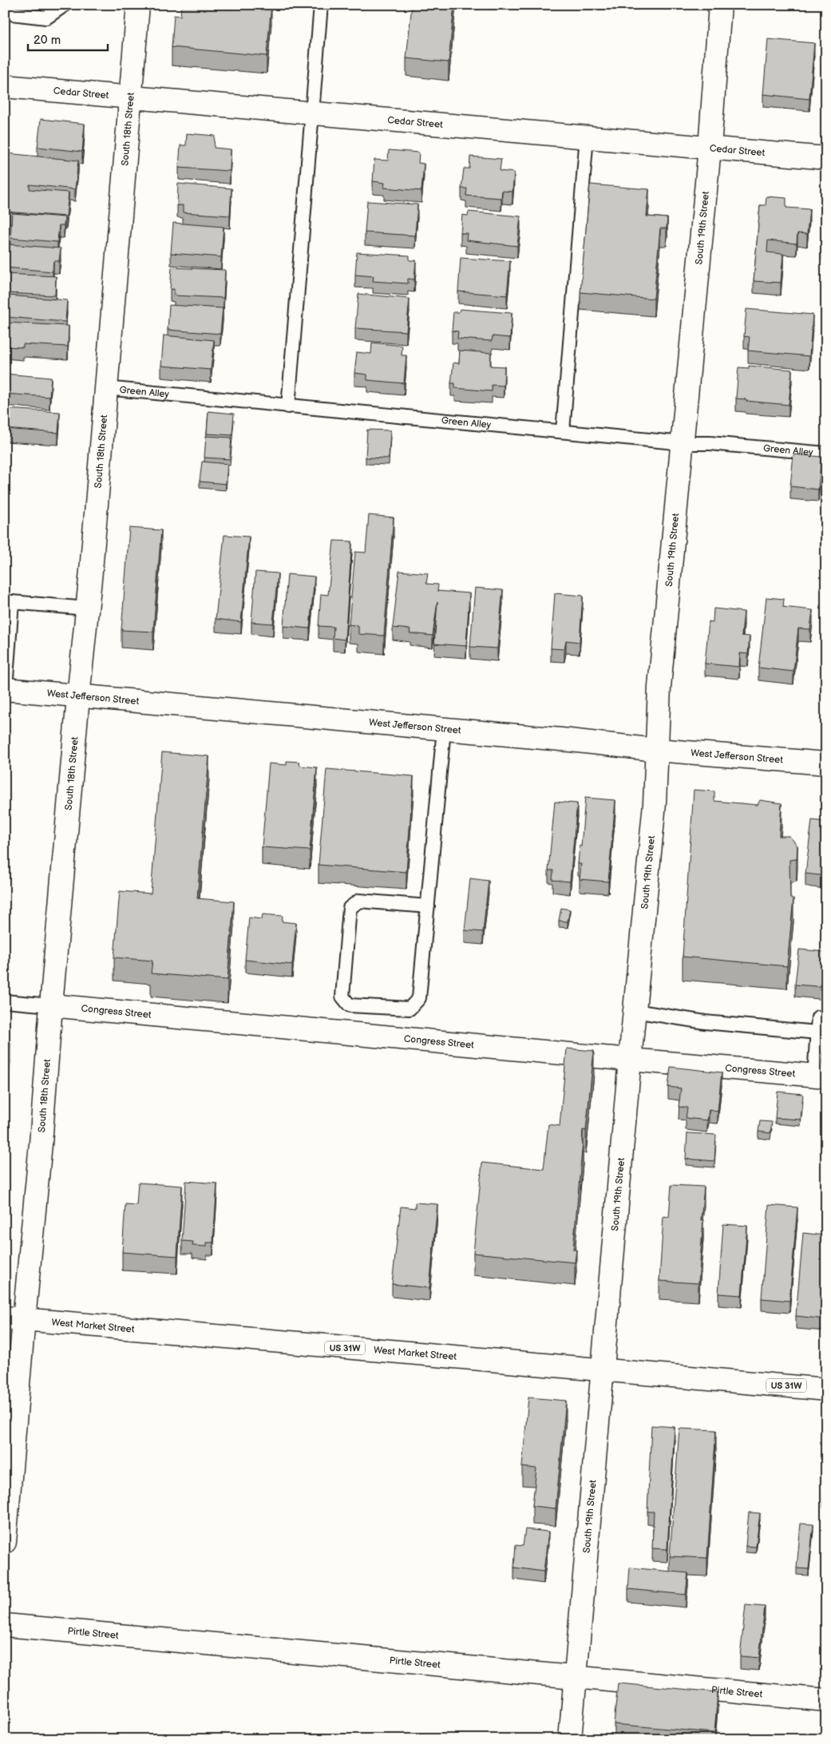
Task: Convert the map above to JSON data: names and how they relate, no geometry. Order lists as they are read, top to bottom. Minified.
{"streets":{"street":["Cedar Street","South 18th Street","South 19th Street","West Jefferson Street","Congress Street","West Market Street","US 31W","Pirtle Street"],"lane":["Green Alley"]},"crossings":[["Cedar Street","South 18th Street"],["Cedar Street","South 19th Street"],["South 18th Street","Green Alley"],["South 18th Street","West Jefferson Street"],["South 18th Street","Congress Street"],["South 18th Street","West Market Street"],["South 19th Street","Green Alley"],["South 19th Street","West Jefferson Street"],["South 19th Street","Congress Street"],["South 19th Street","West Market Street"],["South 19th Street","Pirtle Street"]],"scale_bar":"20 m"}
